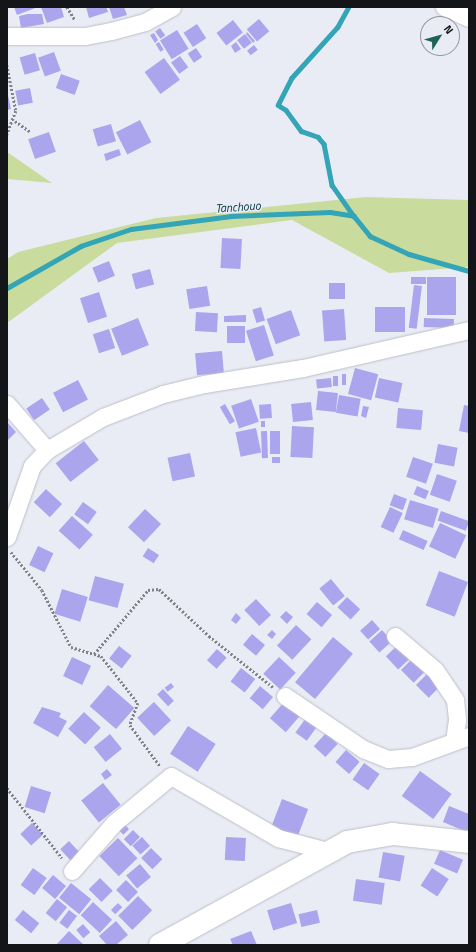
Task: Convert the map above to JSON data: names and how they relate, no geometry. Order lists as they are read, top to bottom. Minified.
{"water":["Tanchouo"],"north":"top right"}
